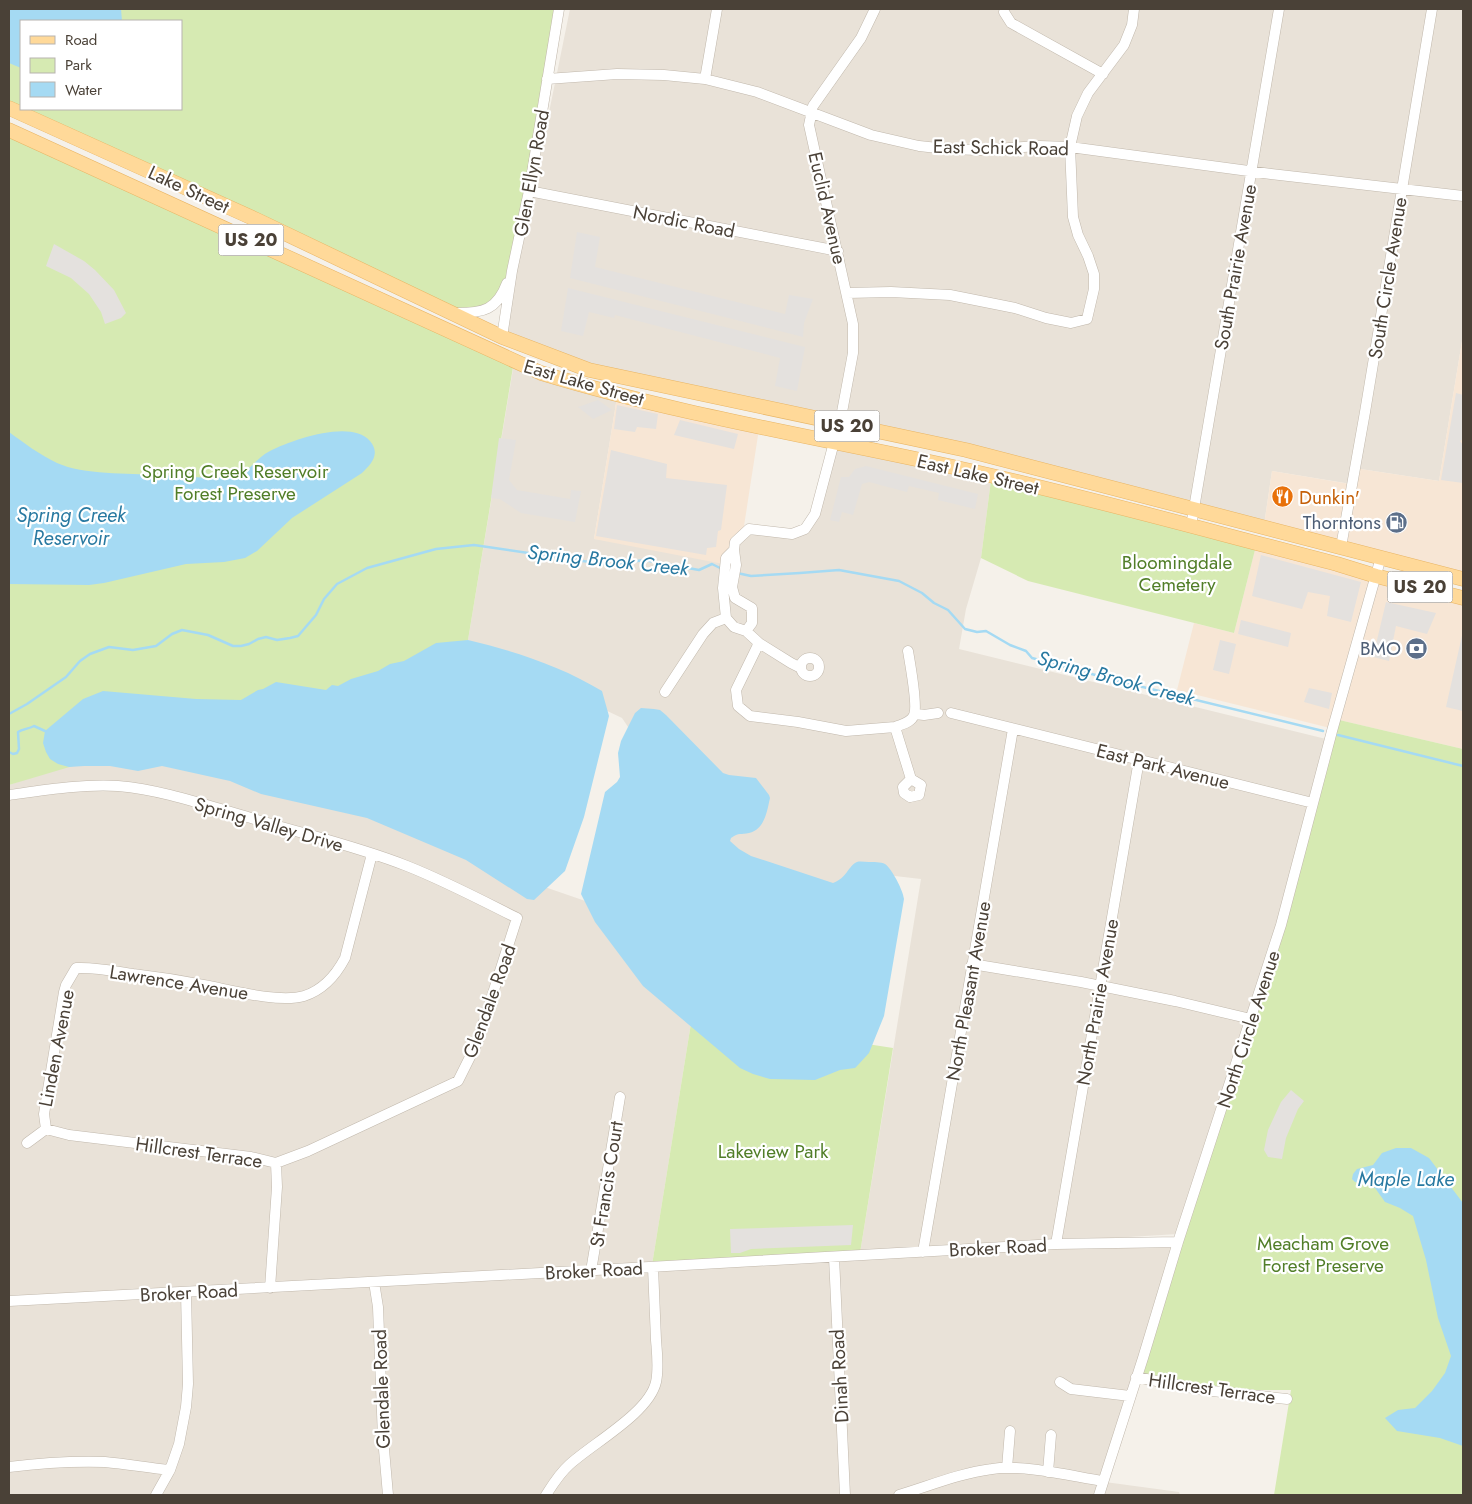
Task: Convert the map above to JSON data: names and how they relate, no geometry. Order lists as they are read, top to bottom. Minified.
{"streets":{"main road":["Lake Street","US 20","East Lake Street"],"street":["East Schick Road","Glen Ellyn Road","Euclid Avenue","Nordic Road","South Prairie Avenue","South Circle Avenue","East Park Avenue","Spring Valley Drive","Lawrence Avenue","North Pleasant Avenue","Glendale Road","North Prairie Avenue","North Circle Avenue","Linden Avenue","Hillcrest Terrace","St Francis Court","Broker Road","Dinah Road"]},"crossings":[["East Schick Road","Glen Ellyn Road"],["East Schick Road","Euclid Avenue"],["East Schick Road","South Prairie Avenue"],["East Schick Road","South Circle Avenue"],["Glen Ellyn Road","Lake Street"],["Glen Ellyn Road","Nordic Road"],["Glen Ellyn Road","East Lake Street"],["Lake Street","East Lake Street"],["Euclid Avenue","Nordic Road"],["Euclid Avenue","East Lake Street"],["South Prairie Avenue","East Lake Street"],["South Circle Avenue","East Lake Street"],["East Lake Street","North Circle Avenue"],["East Park Avenue","North Pleasant Avenue"],["East Park Avenue","North Prairie Avenue"],["East Park Avenue","North Circle Avenue"],["Spring Valley Drive","Lawrence Avenue"],["Spring Valley Drive","Glendale Road"],["Lawrence Avenue","Linden Avenue"],["North Pleasant Avenue","Broker Road"],["Glendale Road","Hillcrest Terrace"],["Glendale Road","Broker Road"],["North Prairie Avenue","Broker Road"],["North Circle Avenue","Hillcrest Terrace"],["North Circle Avenue","Broker Road"],["Linden Avenue","Hillcrest Terrace"],["St Francis Court","Broker Road"],["Broker Road","Dinah Road"]],"water":["Spring Creek Reservoir","Spring Brook Creek","Maple Lake"],"parks":["Spring Creek Reservoir Forest Preserve","Bloomingdale Cemetery","Lakeview Park","Meacham Grove Forest Preserve"],"places":{"restaurant":["Dunkin'"],"fuel station":["Thorntons"],"bank":["BMO"]},"legend":["Road","Park","Water"]}
